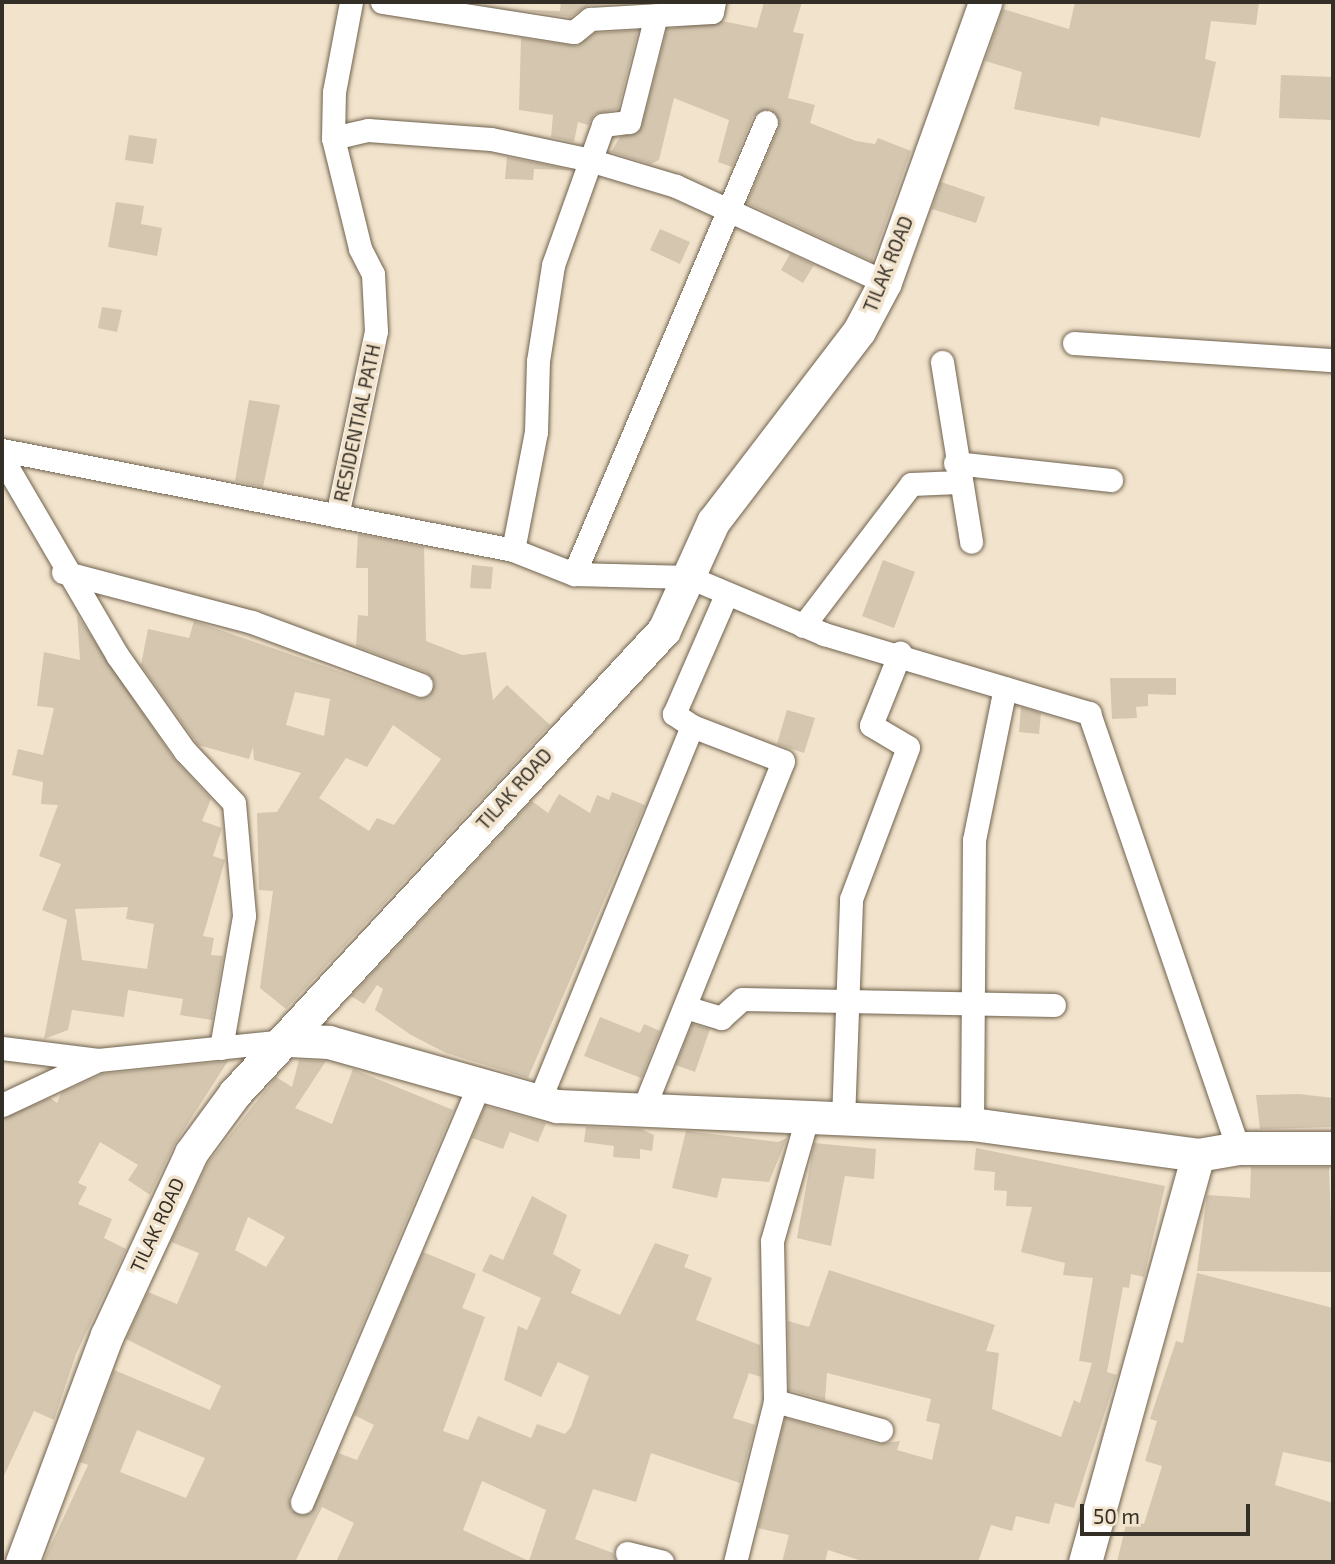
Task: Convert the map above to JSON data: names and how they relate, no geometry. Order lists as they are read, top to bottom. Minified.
{"streets":{"main road":["TILAK ROAD"],"street":["RESIDENTIAL PATH"]},"scale_bar":"50 m"}
